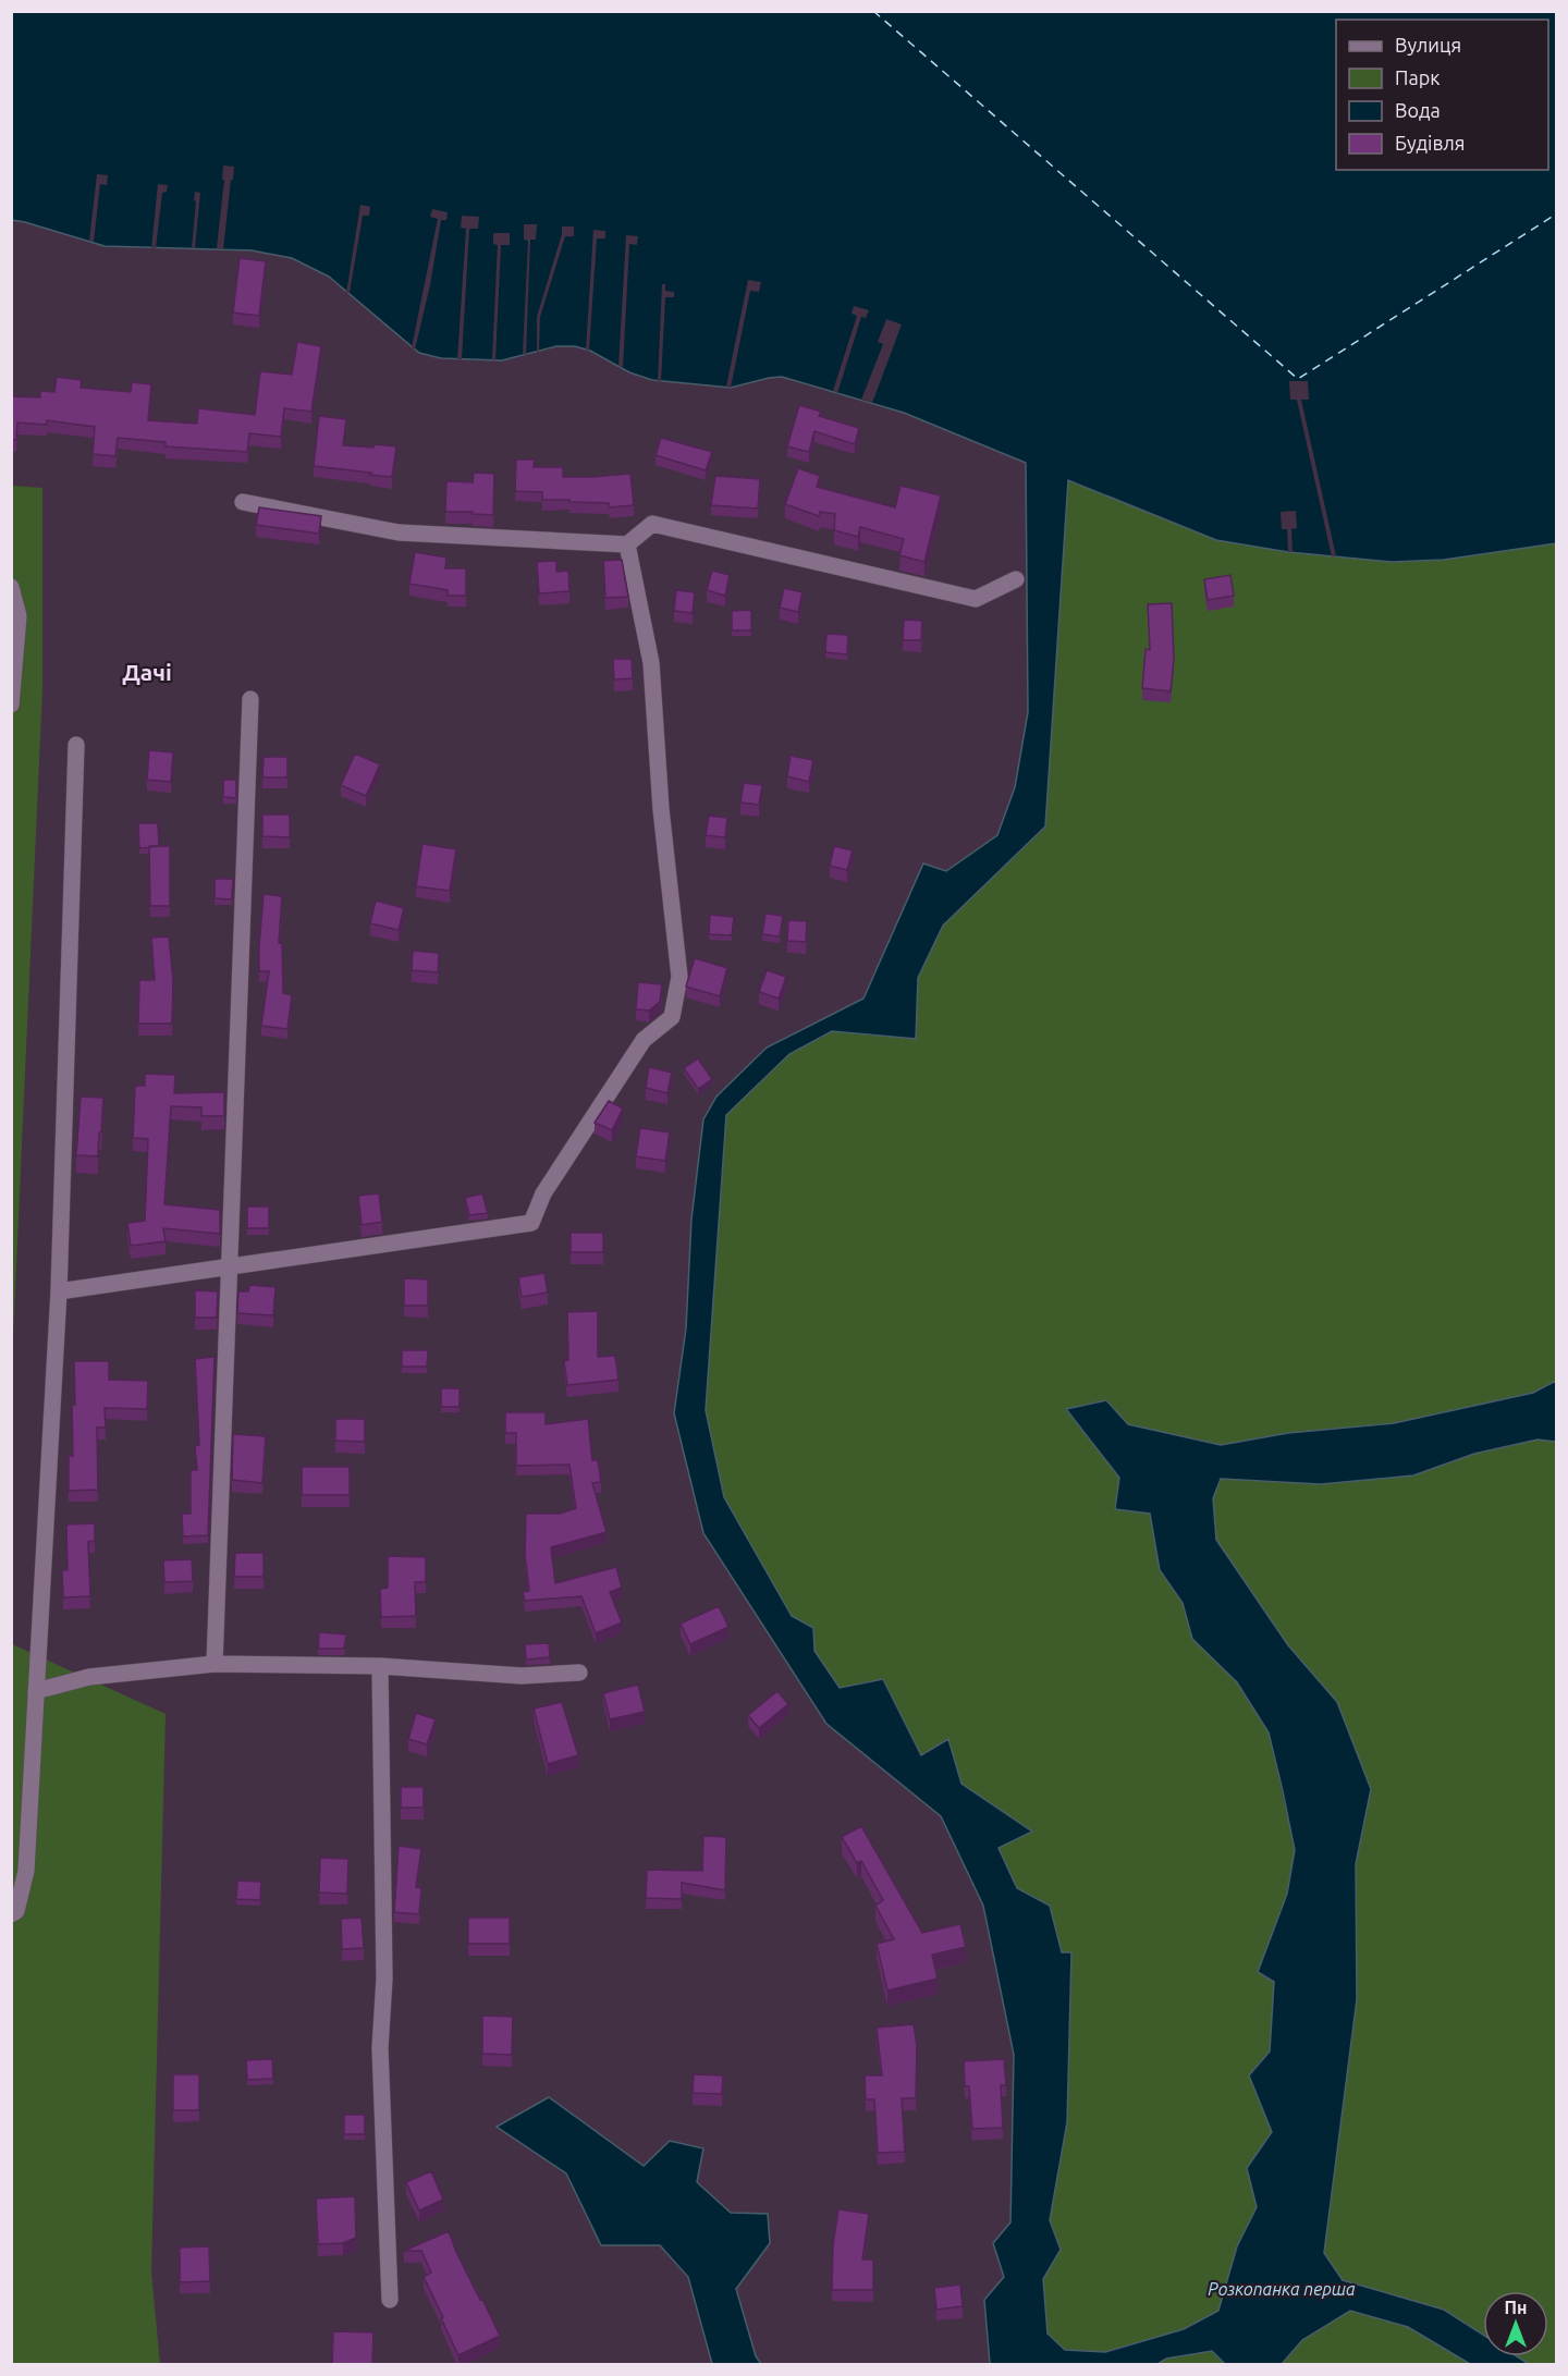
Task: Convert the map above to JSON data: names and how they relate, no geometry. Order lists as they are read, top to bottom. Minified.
{"districts":["Дачі"],"water":["Розкопанка перша"],"legend":["Вулиця","Парк","Вода","Будівля"],"north":"top"}
